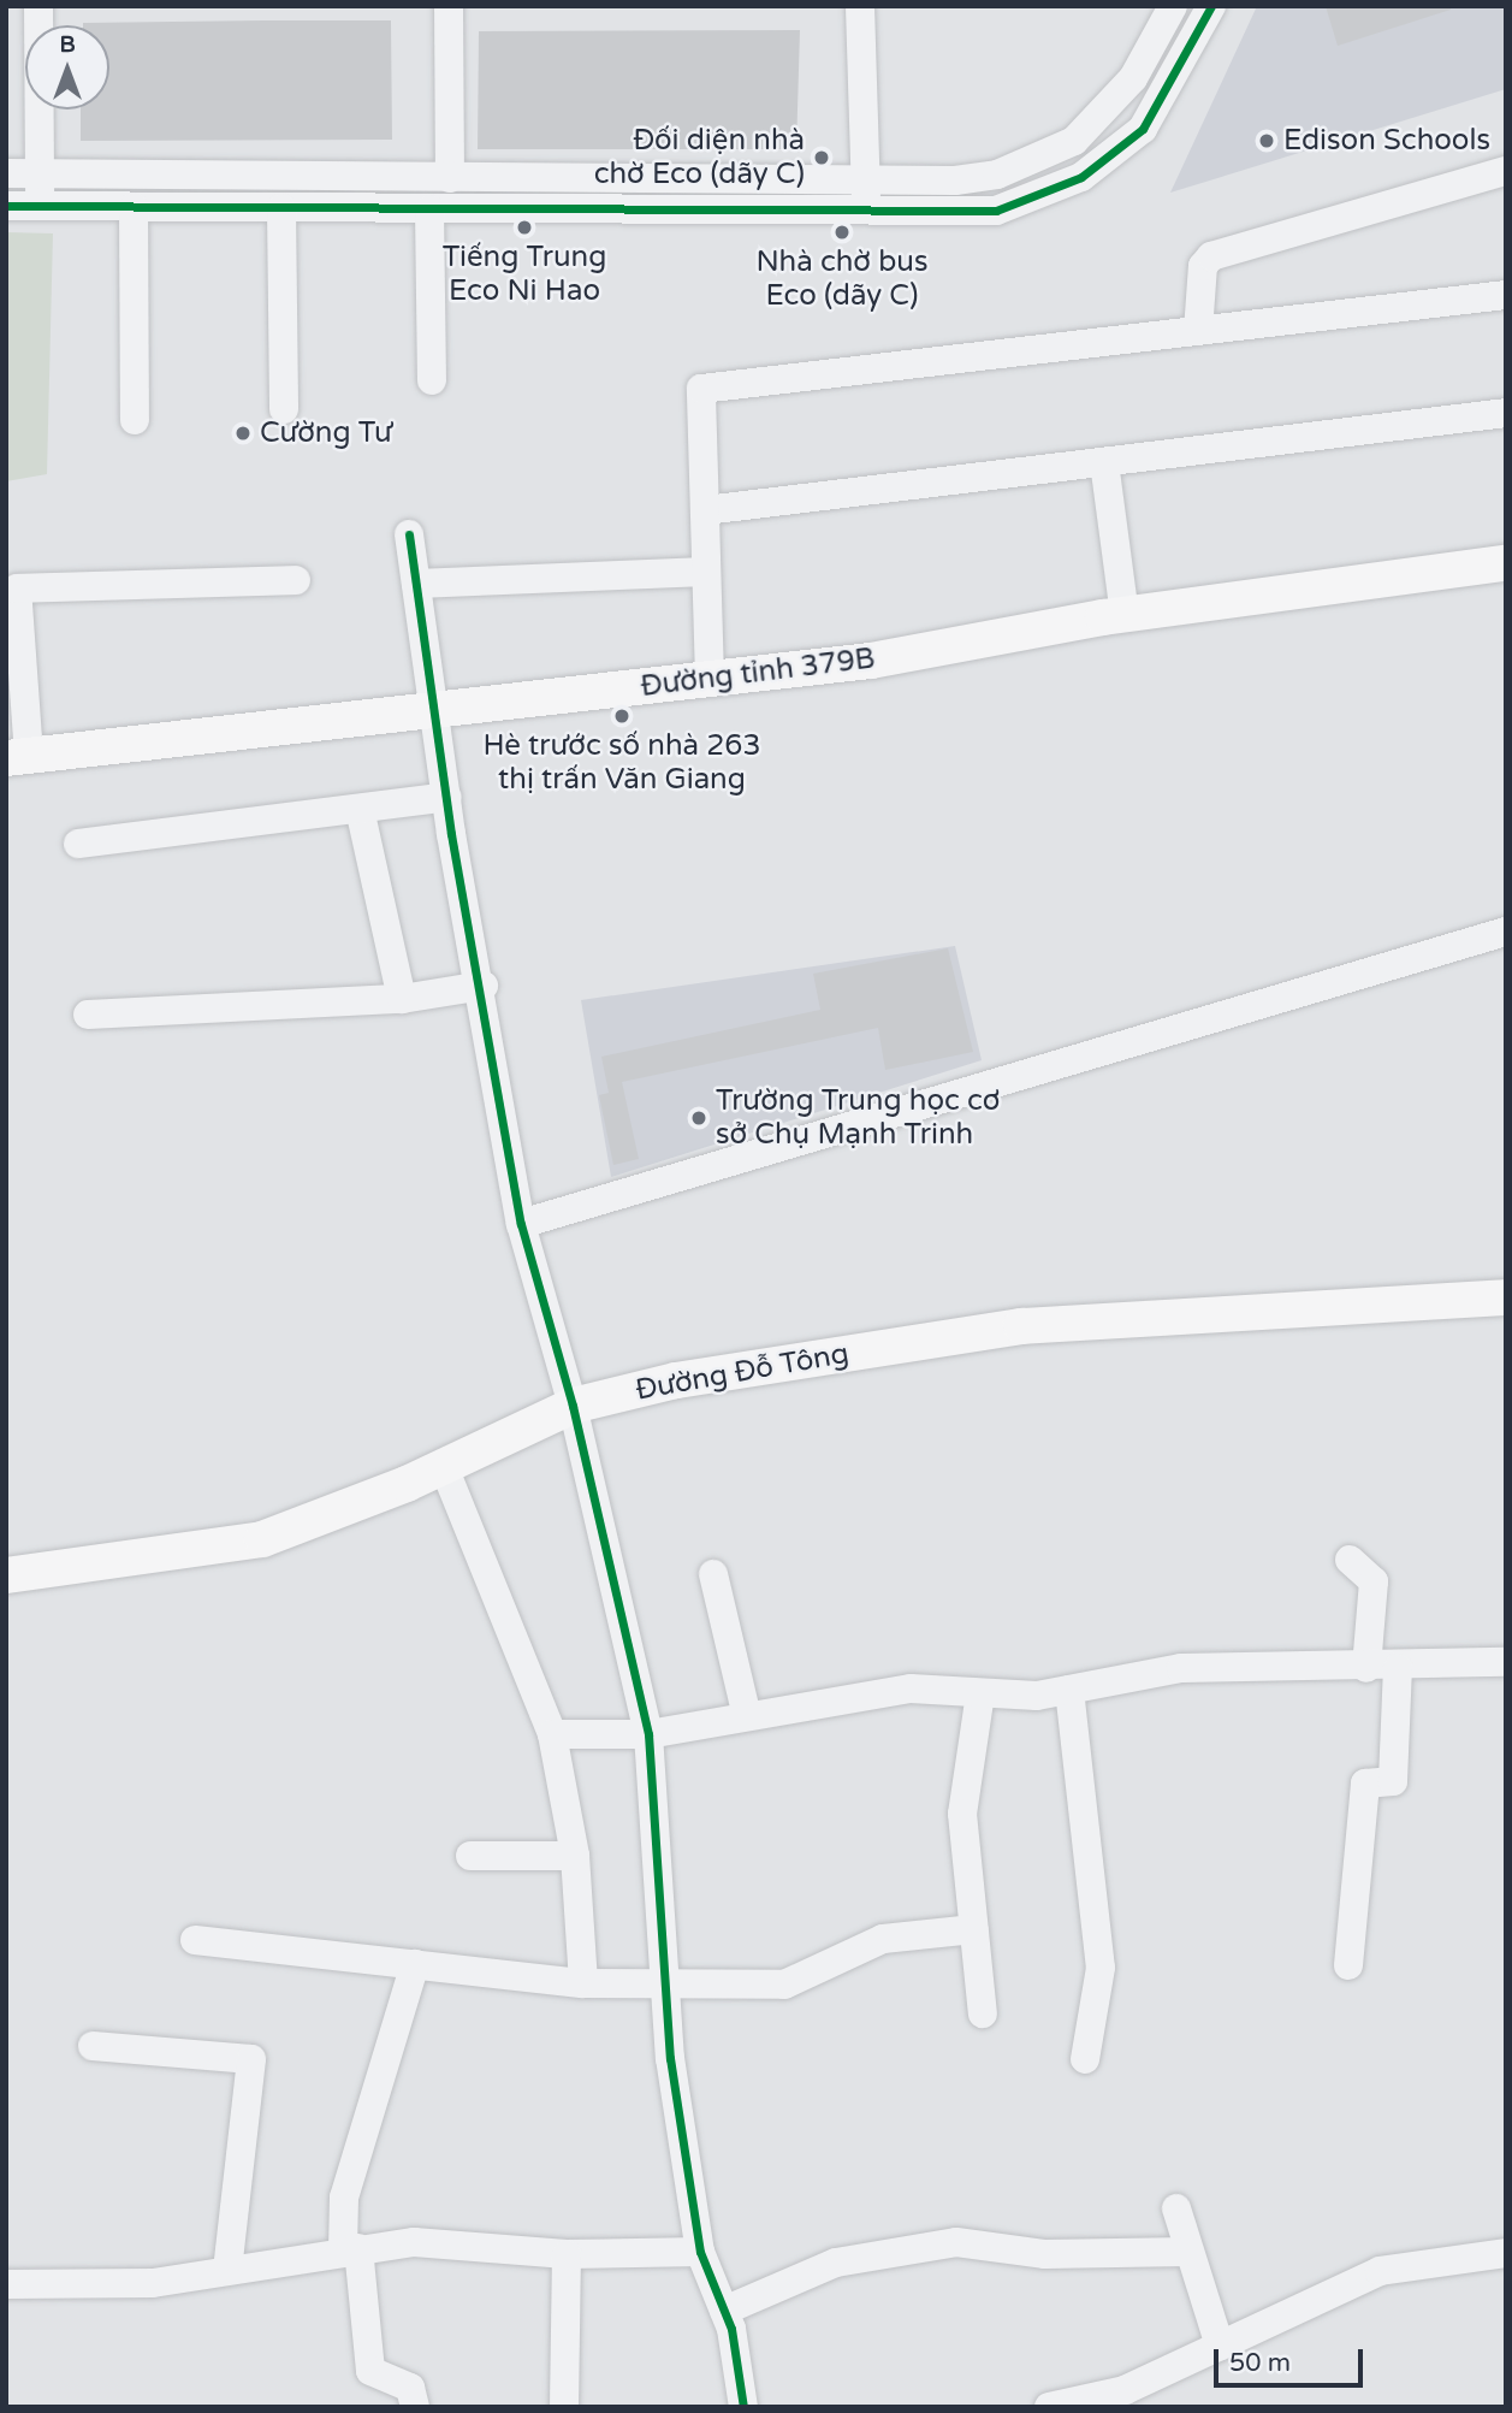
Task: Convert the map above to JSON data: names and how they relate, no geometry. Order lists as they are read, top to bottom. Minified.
{"streets":{"main road":["Đường tỉnh 379B","Đường Đỗ Tông"]},"places":["Edison Schools","Đối diện nhà chờ Eco (dãy C)","Tiếng Trung Eco Ni Hao","Nhà chờ bus Eco (dãy C)","Cường Tư","Hè trước số nhà 263 thị trấn Văn Giang","Trường Trung học cơ sở Chụ Mạnh Trinh"],"scale_bar":"50 m","north":"top"}
